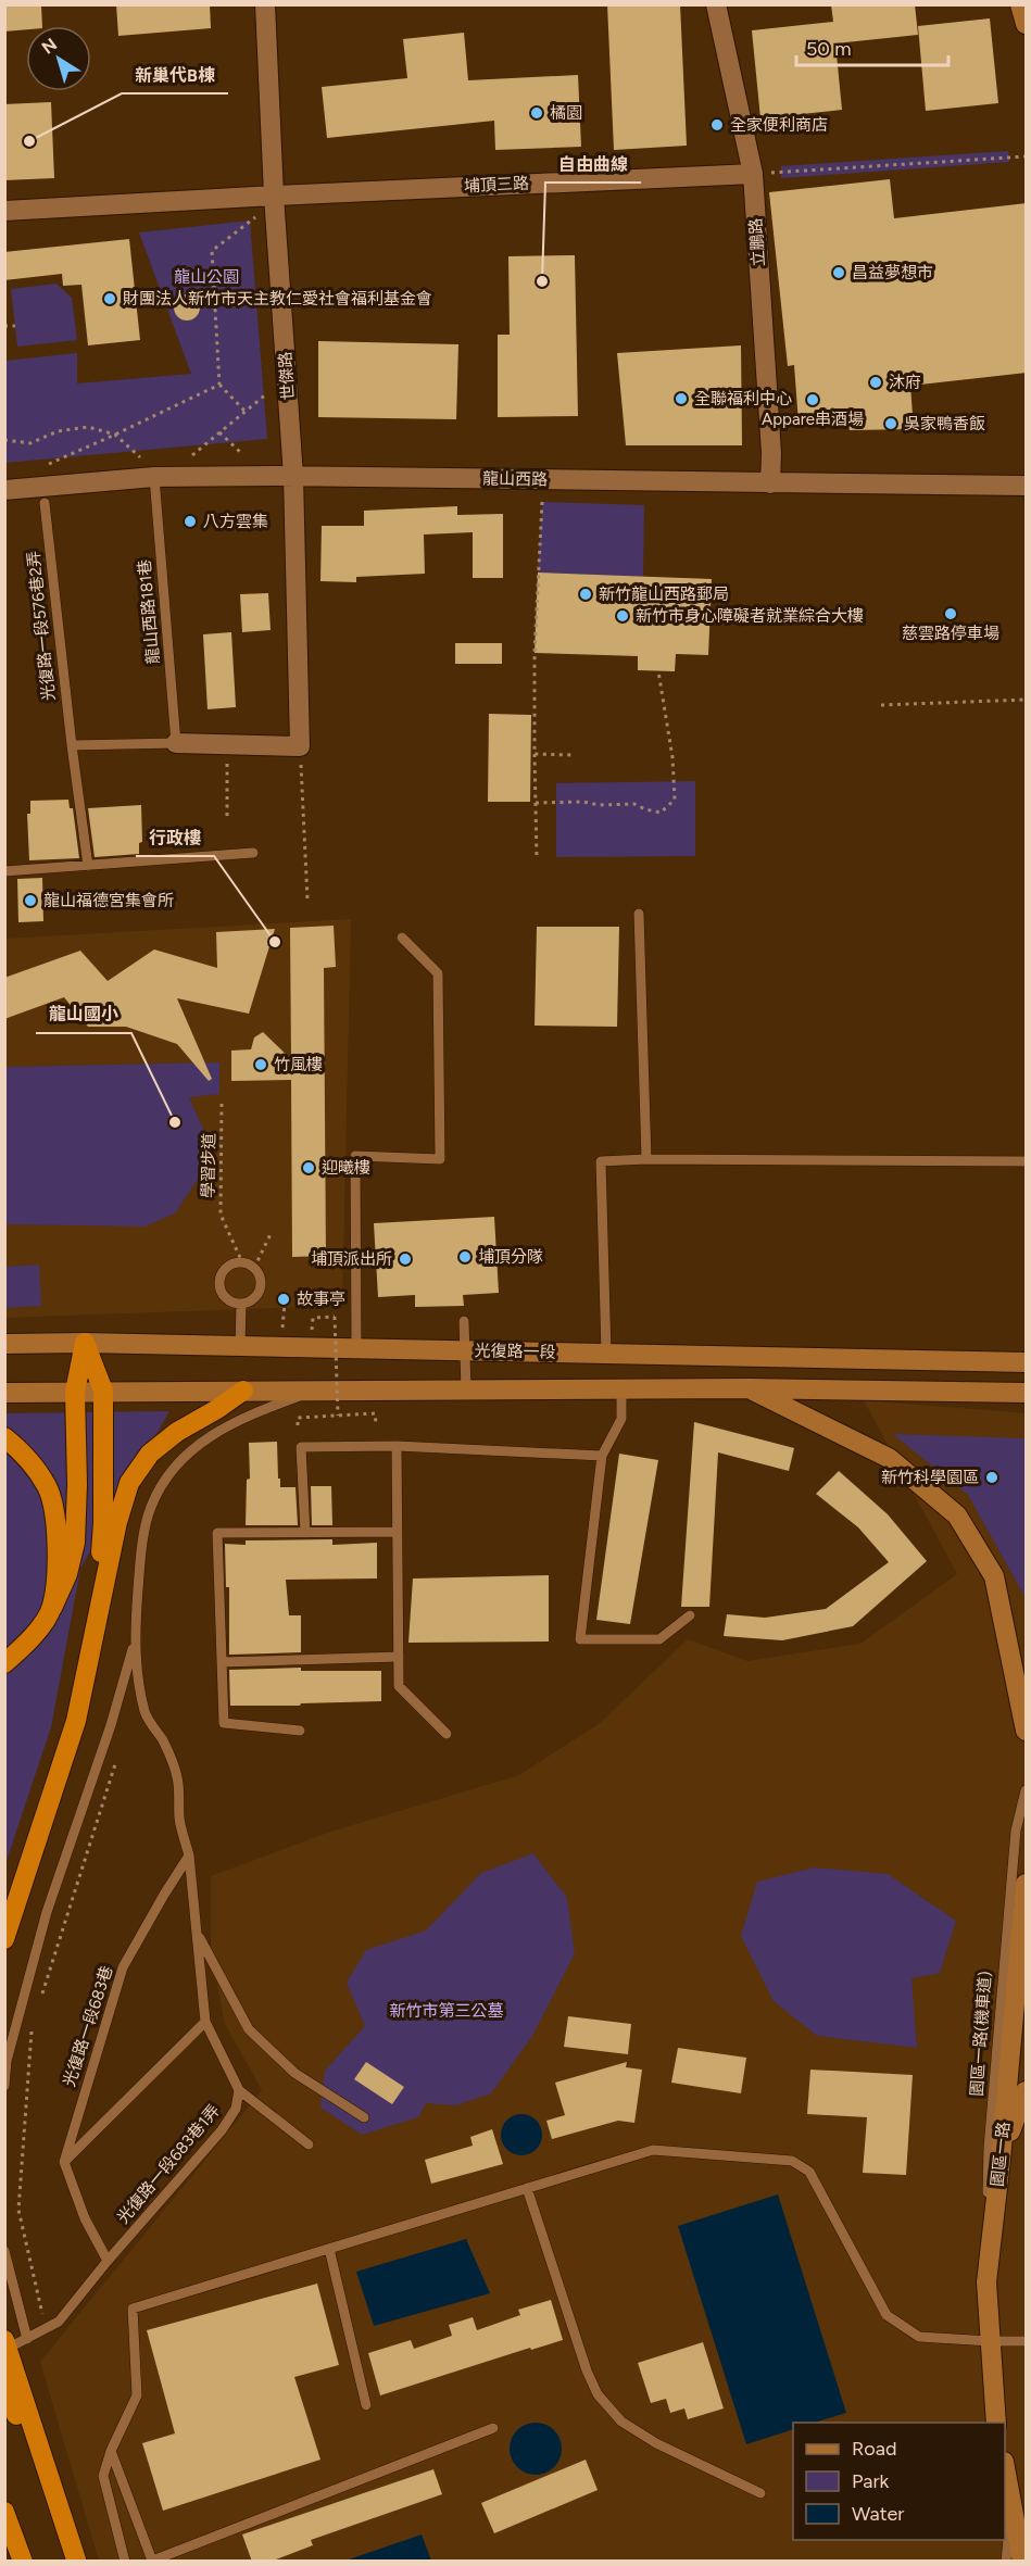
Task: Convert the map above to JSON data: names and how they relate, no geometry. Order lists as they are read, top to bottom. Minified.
{"streets":{"main road":["光復路一段","園區一路"],"street":["埔頂三路","立鵬路","世傑路","龍山西路"],"lane":["龍山西路181巷","光復路一段576巷2弄","光復路一段683巷","園區一路(機車道)","光復路一段683巷1弄"],"path":["學習步道"]},"crossings":[["埔頂三路","立鵬路"],["埔頂三路","世傑路"],["立鵬路","龍山西路"],["世傑路","龍山西路"],["龍山西路","龍山西路181巷"],["園區一路(機車道)","園區一路"]],"parks":["龍山公園","新竹市第三公墓"],"places":["橘園","全家便利商店","新巢代B棟","昌益夢想市","自由曲線","財團法人新竹市天主教仁愛社會福利基金會","沐府","全聯福利中心","Appare串酒場","吳家鴨香飯","八方雲集","新竹龍山西路郵局","慈雲路停車場","新竹市身心障礙者就業綜合大樓","龍山福德宮集會所","行政樓","竹風樓","龍山國小","迎曦樓","埔頂分隊","埔頂派出所","故事亭","新竹科學園區"],"legend":["Road","Park","Water"],"scale_bar":"50 m","north":"top left"}
